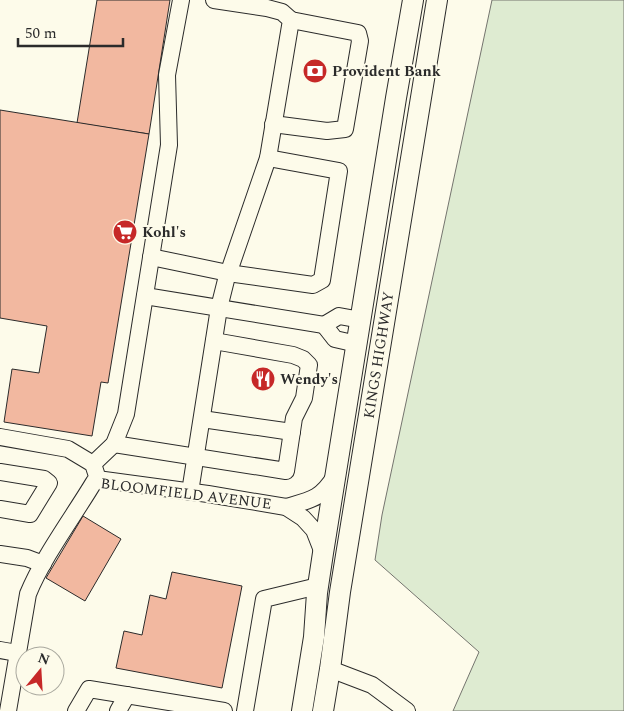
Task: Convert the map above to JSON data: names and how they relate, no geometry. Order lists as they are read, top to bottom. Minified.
{"streets":{"main road":["KINGS HIGHWAY"],"street":["BLOOMFIELD AVENUE"]},"crossings":[["KINGS HIGHWAY","BLOOMFIELD AVENUE"]],"places":{"bank":["Provident Bank"],"supermarket":["Kohl's"],"restaurant":["Wendy's"]},"scale_bar":"50 m","north":"top"}
